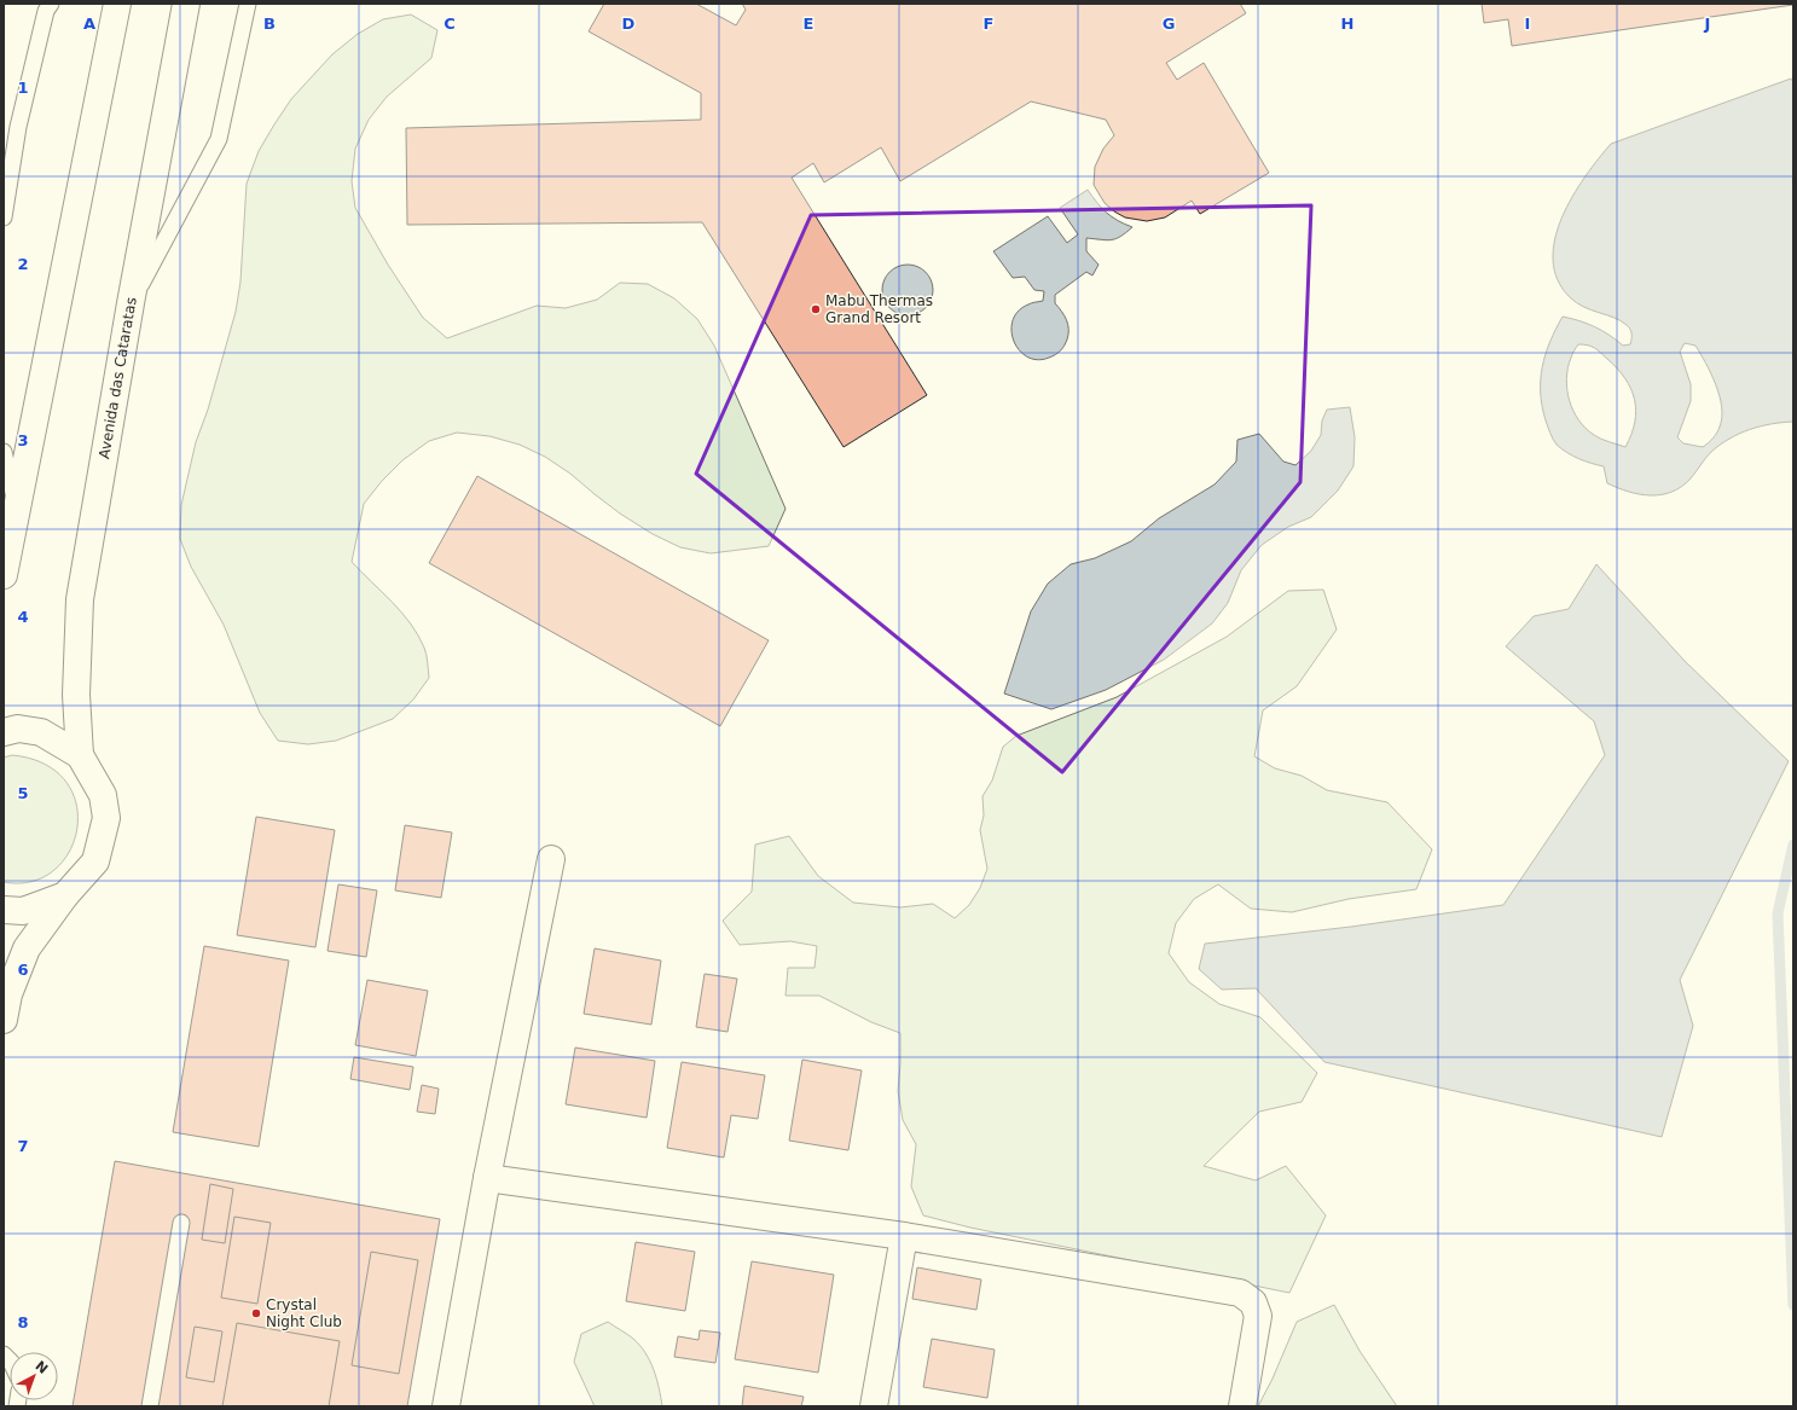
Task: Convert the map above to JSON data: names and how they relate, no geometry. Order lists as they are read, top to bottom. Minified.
{"streets":{"main road":["Avenida das Cataratas"]},"places":["Mabu Thermas Grand Resort","Crystal Night Club"],"north":"top right","grid":{"columns":["A","B","C","D","E","F","G","H","I","J"],"rows":["1","2","3","4","5","6","7","8"]}}
